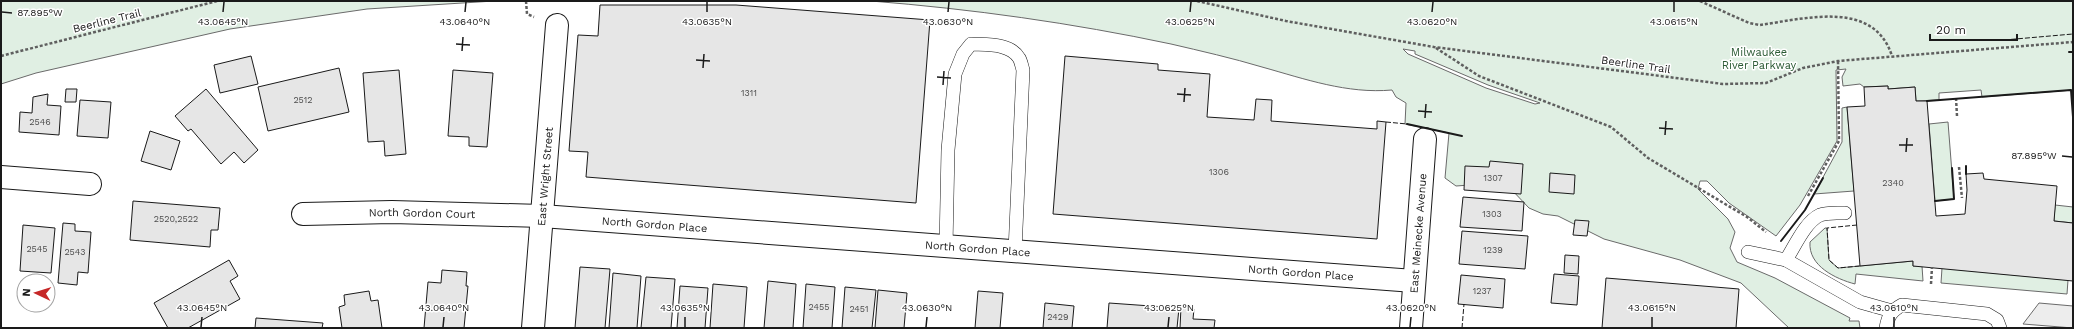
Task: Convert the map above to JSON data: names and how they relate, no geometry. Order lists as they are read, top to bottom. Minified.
{"streets":{"street":["East Wright Street","North Gordon Court","North Gordon Place","East Meinecke Avenue"],"path":["Beerline Trail"]},"crossings":[["East Wright Street","North Gordon Court"],["East Wright Street","North Gordon Place"],["North Gordon Court","North Gordon Place"],["North Gordon Place","East Meinecke Avenue"]],"parks":["Milwaukee River Parkway"],"house_numbers":["1311","2512","2546","1306","1307","2340","1303","2520,2522","2545","1239","2543","1237","2455","2451","2429"],"scale_bar":"20 m","north":"left","coordinates":["87.895°W","43.0645°N","43.0640°N","43.0635°N","43.0630°N","43.0625°N","43.0620°N","43.0615°N","43.0610°N"]}
